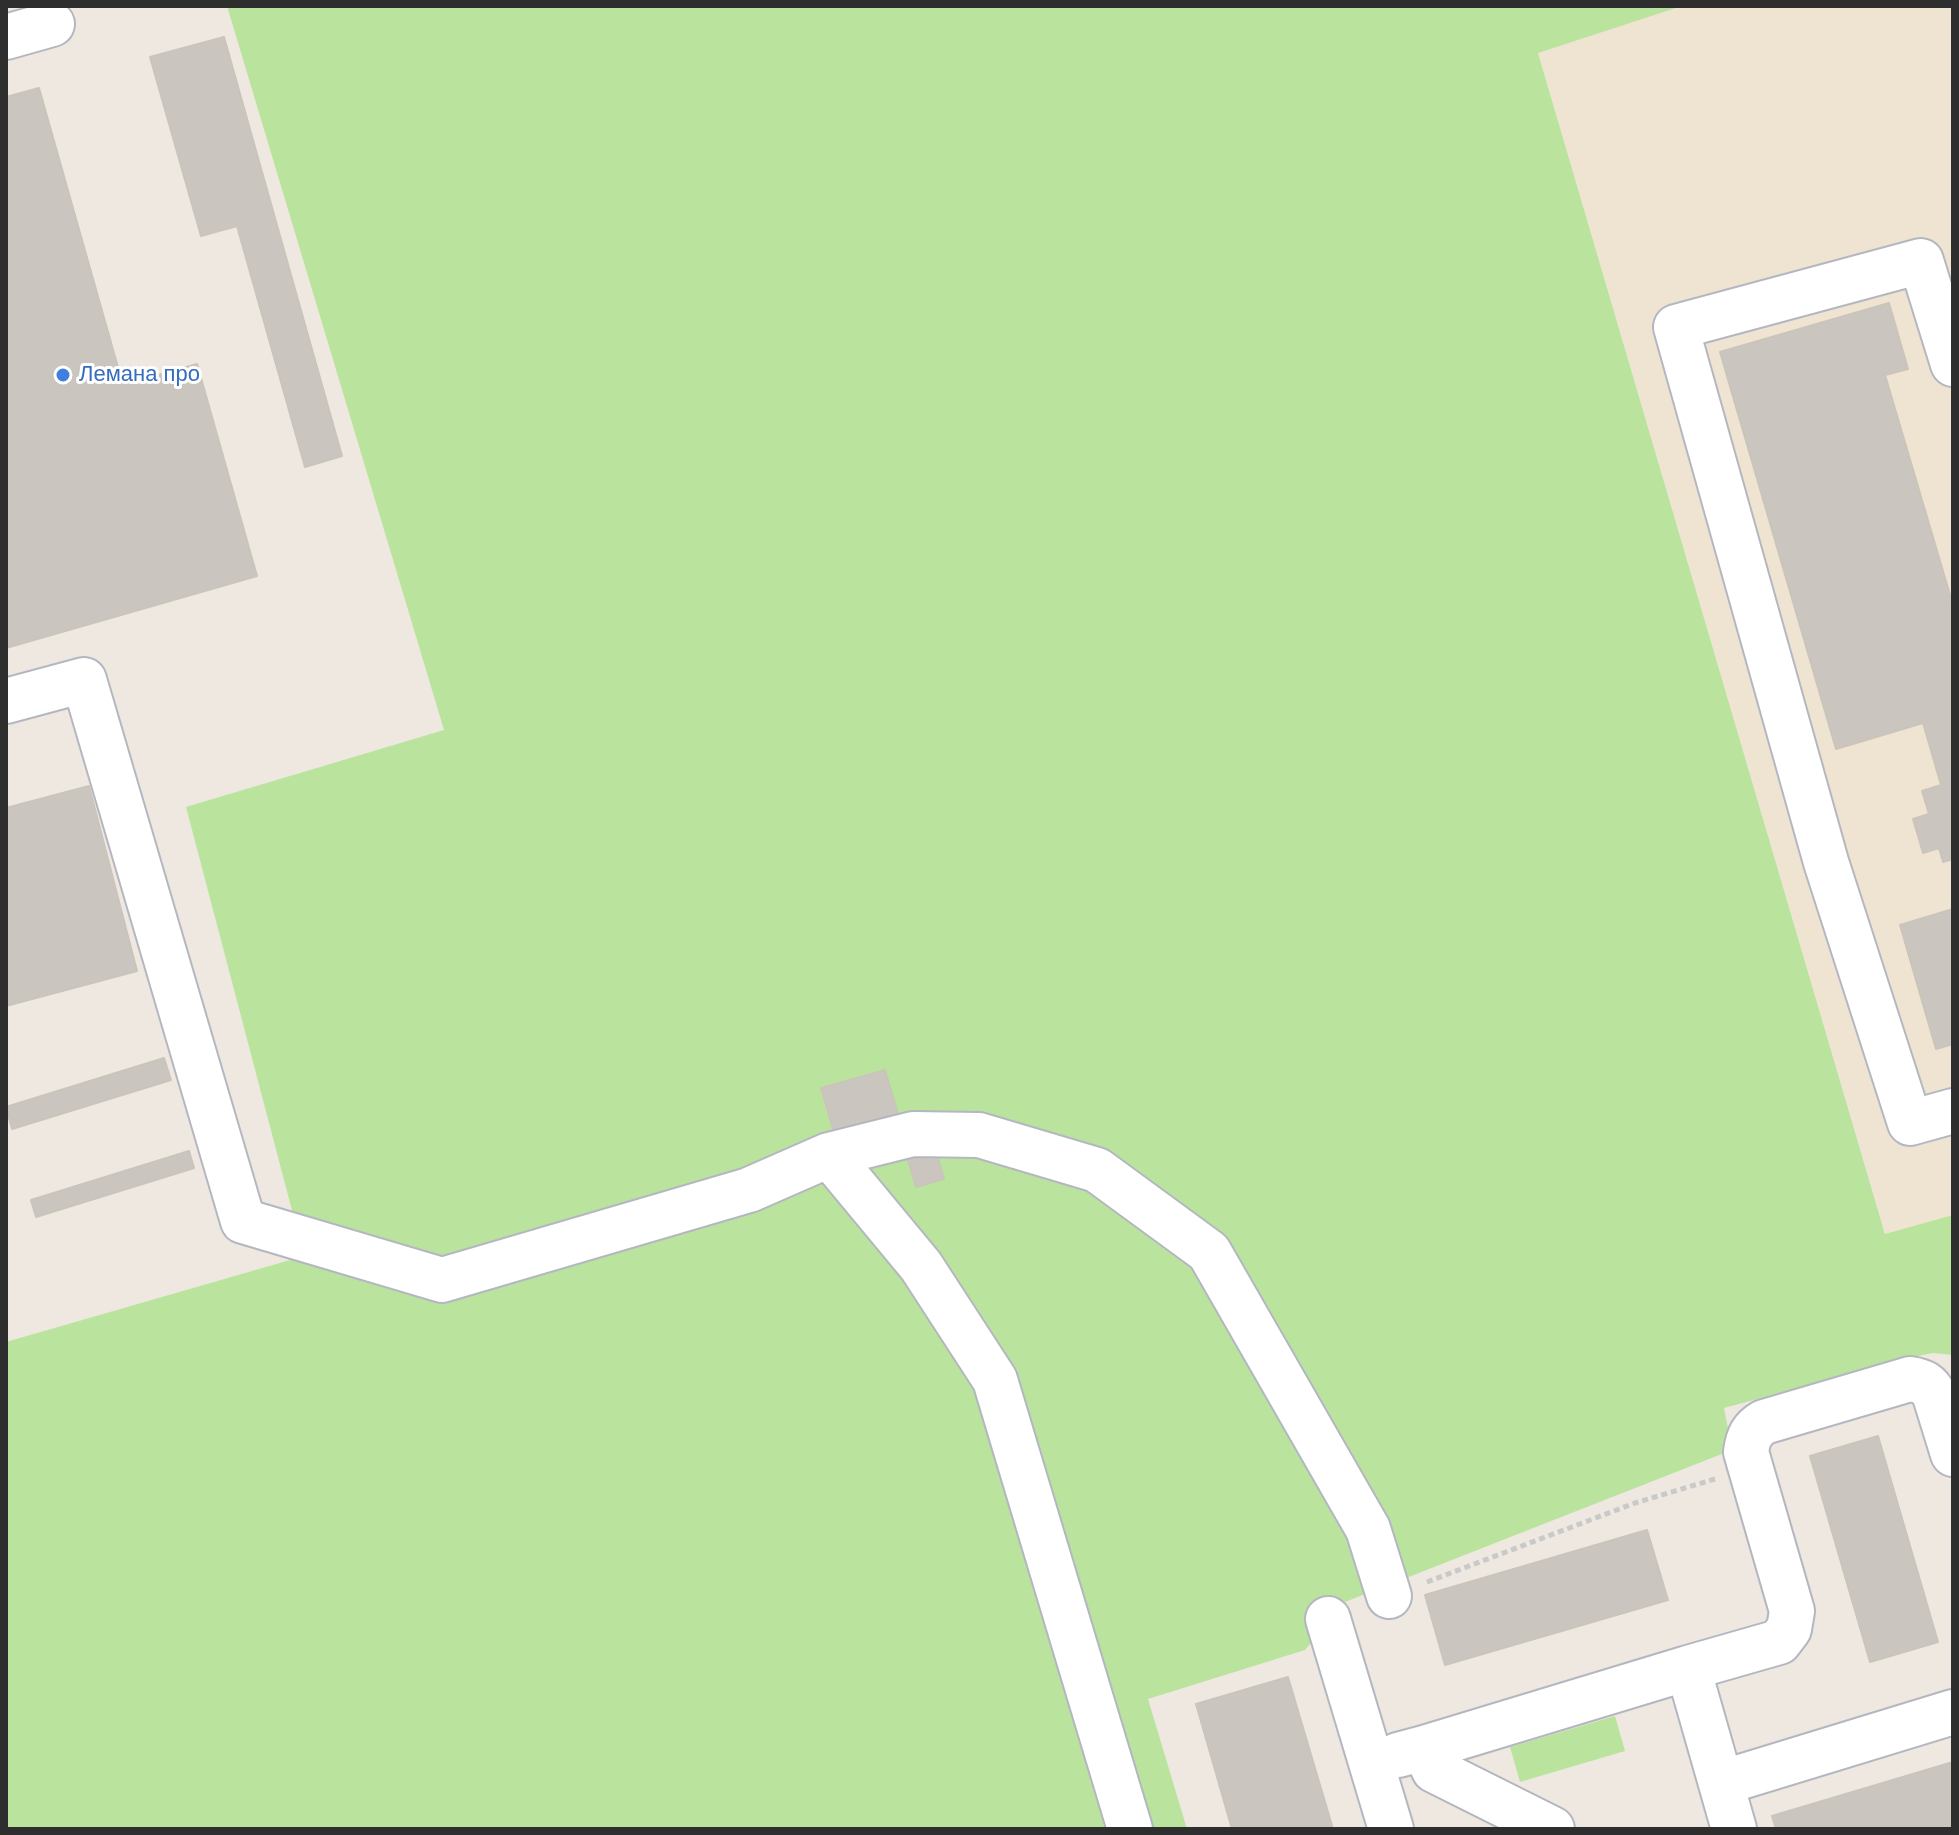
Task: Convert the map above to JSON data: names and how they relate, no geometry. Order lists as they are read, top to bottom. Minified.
{"places":["Лемана про"]}
